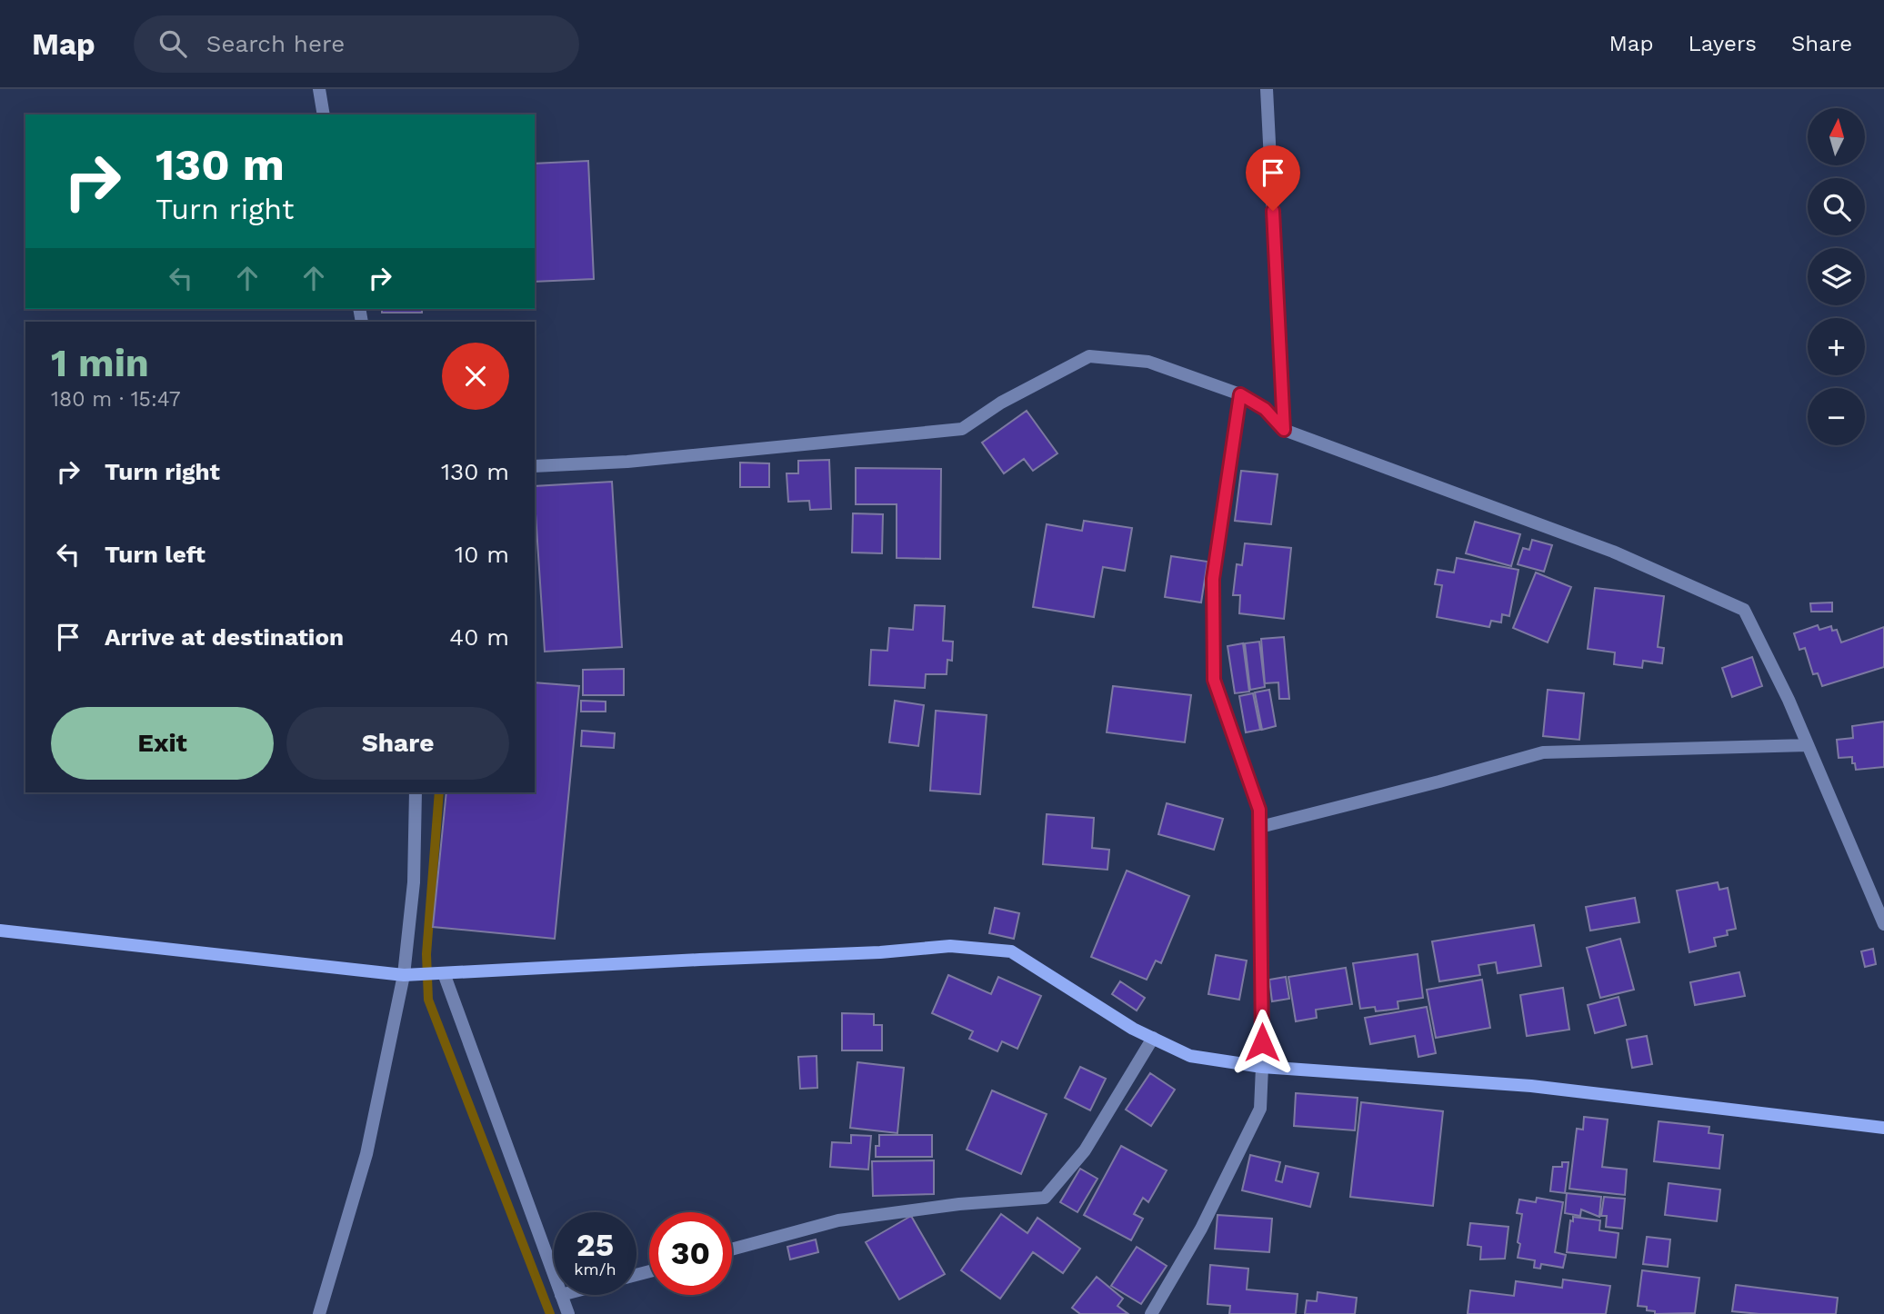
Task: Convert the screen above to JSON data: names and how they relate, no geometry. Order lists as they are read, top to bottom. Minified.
{"north":"top","page":{"header":"Map","search":"Search here","nav":["Map","Layers","Share"],"map_buttons":["+","−"],"turn":["130 m","Turn right"],"heading":["1 min","180 m · 15:47"],"list":[{"name":"Turn right","value":"130 m"},{"name":"Turn left","value":"10 m"},{"name":"Arrive at destination","value":"40 m"}],"buttons":["Exit","Share"],"speed":"25 km/h","limit":"30"}}
